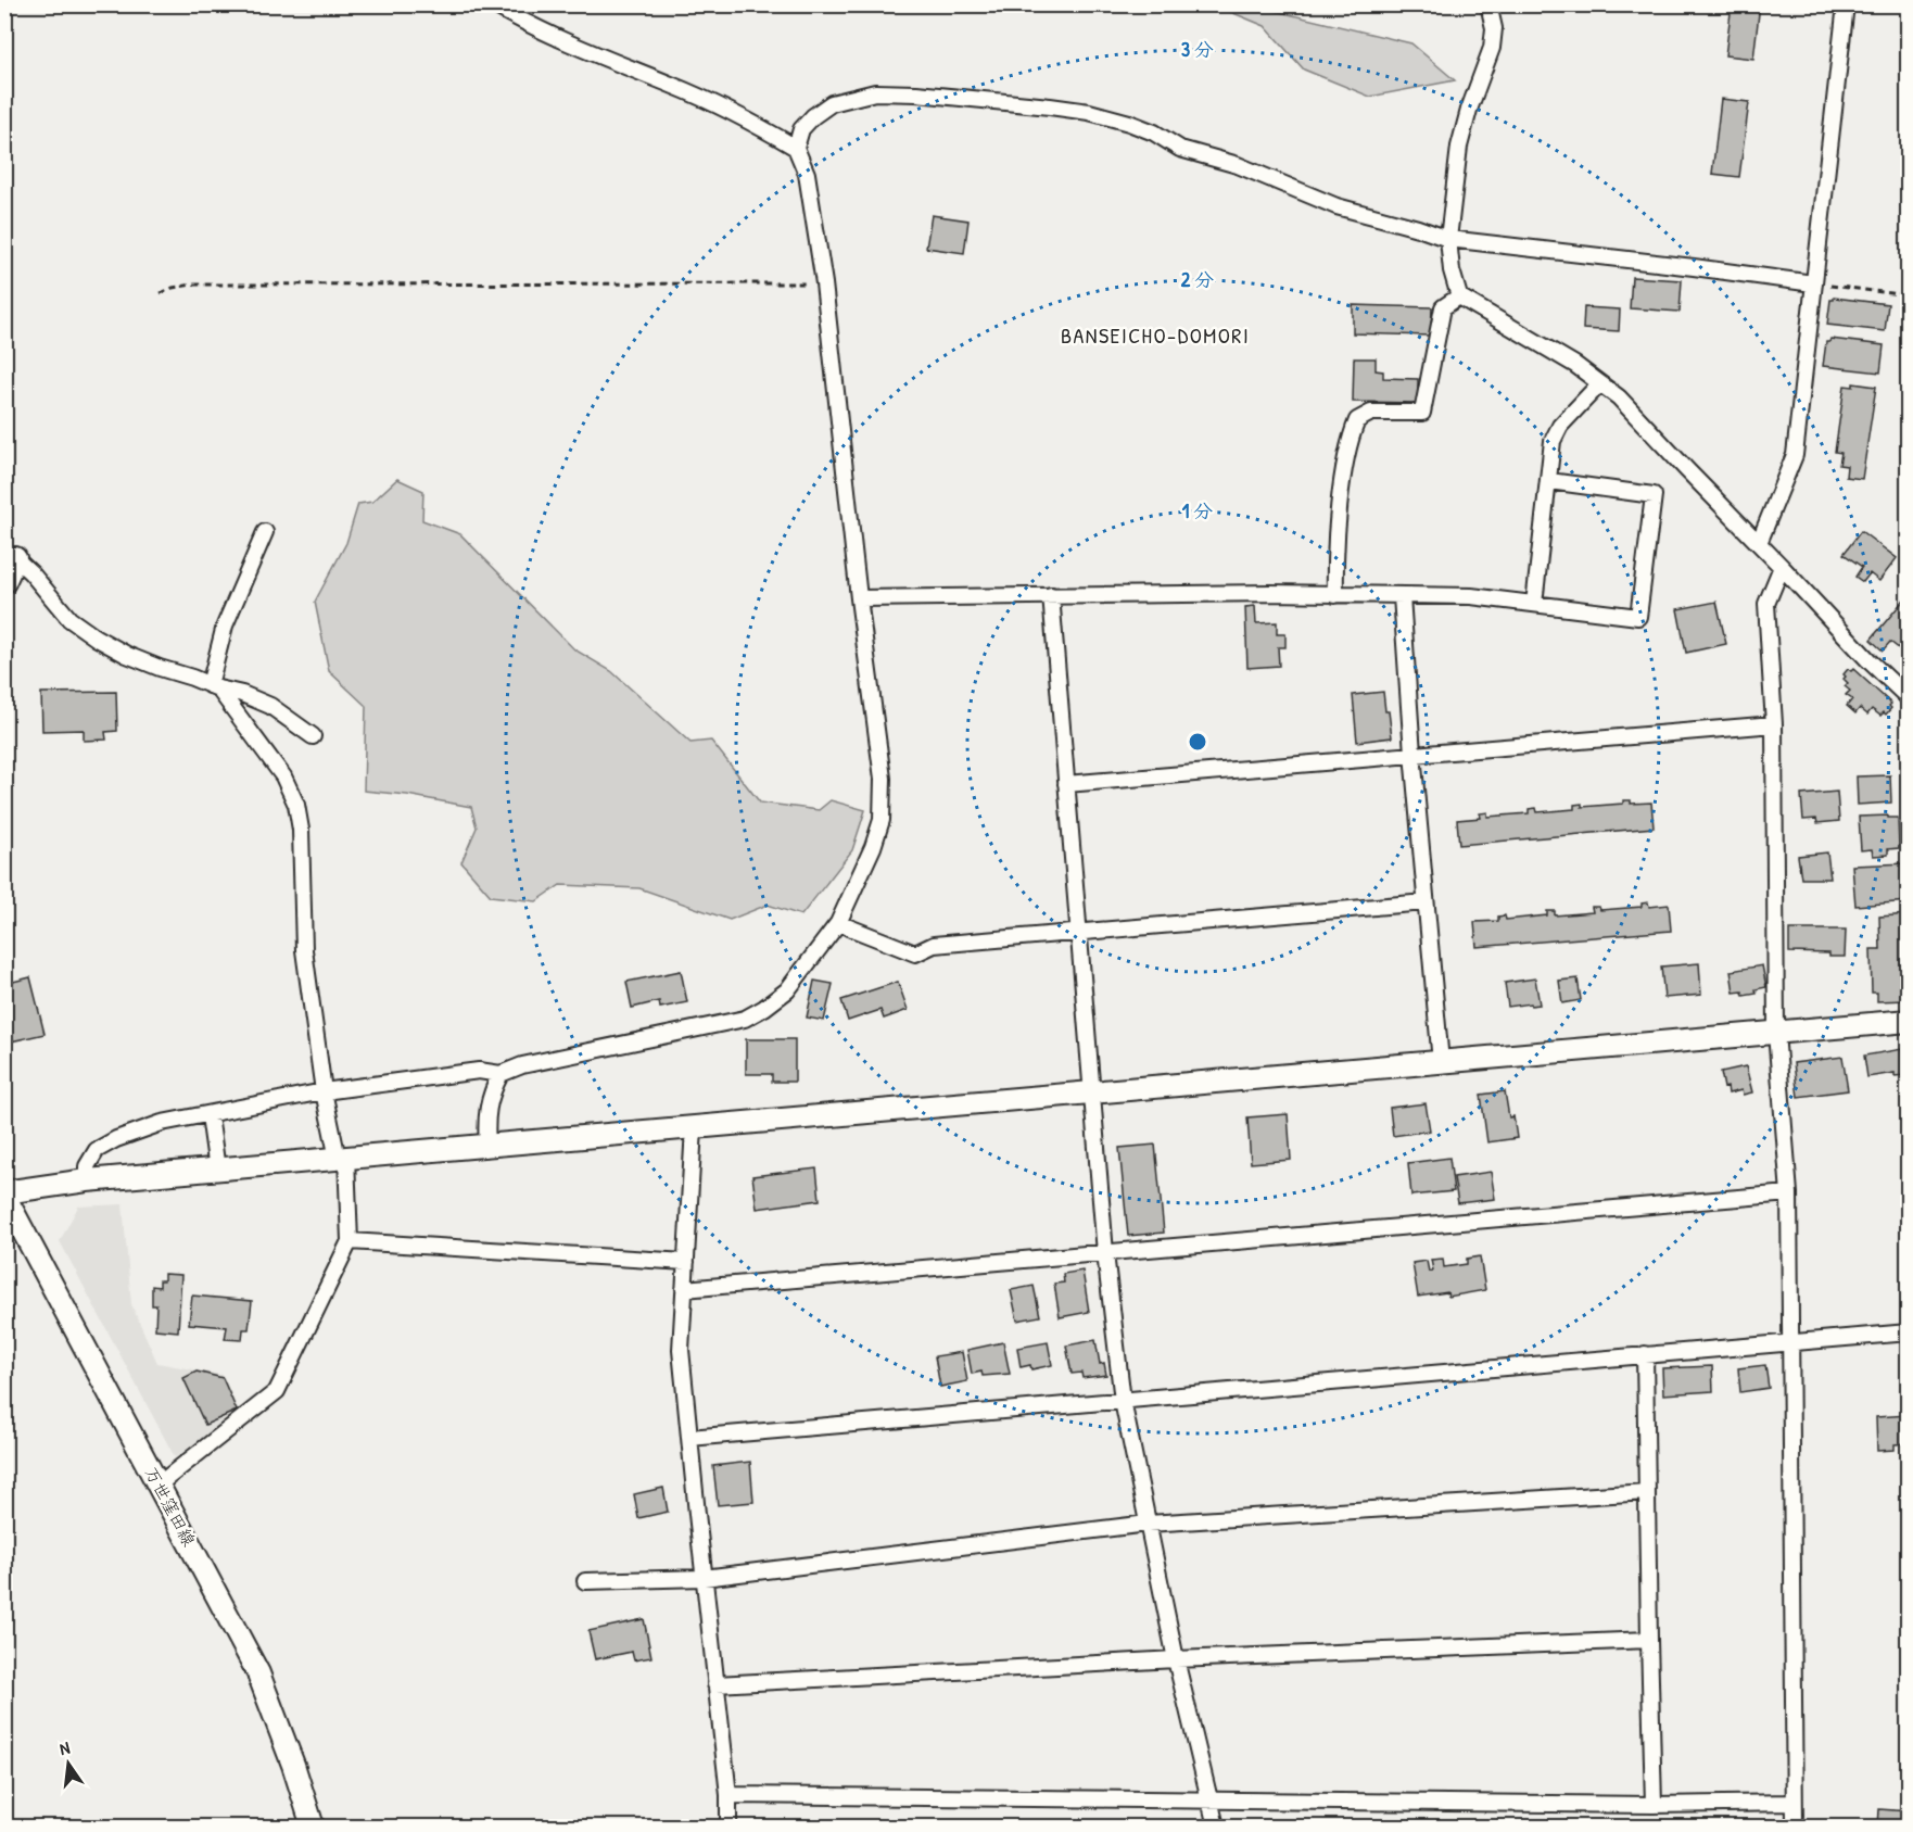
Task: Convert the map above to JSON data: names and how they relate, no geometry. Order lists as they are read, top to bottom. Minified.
{"streets":{"street":["万世窪田線"]},"districts":["BANSEICHO-DOMORI"],"north":"top","rings":["3 分","2 分","1 分"]}
